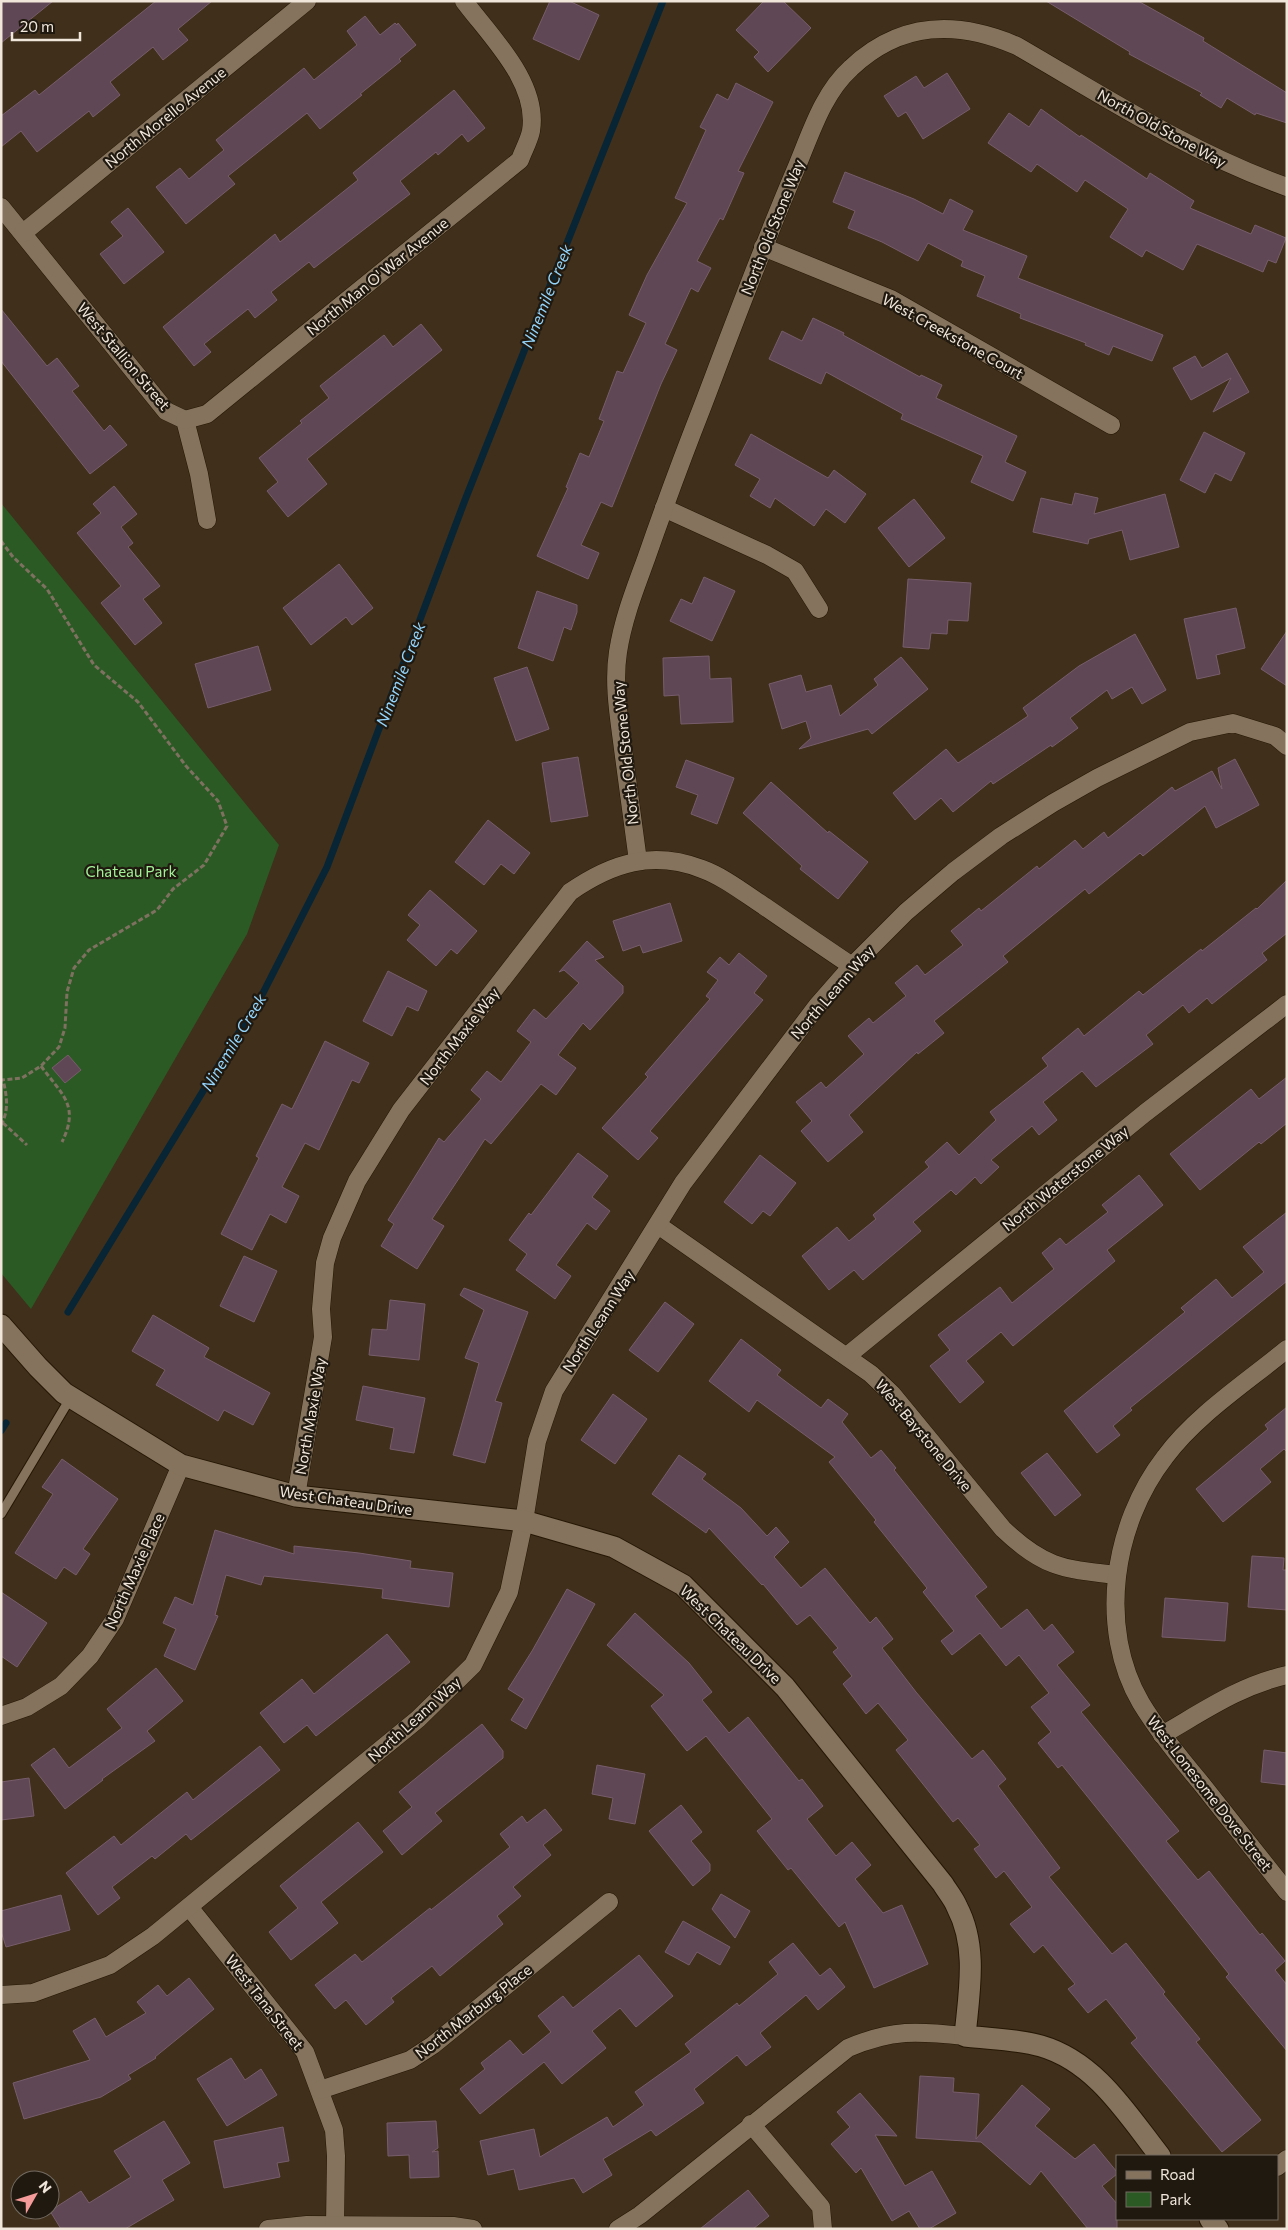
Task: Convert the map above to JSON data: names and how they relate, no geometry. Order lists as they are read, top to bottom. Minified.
{"streets":{"street":["North Morello Avenue","North Old Stone Way","North Man O' War Avenue","West Creekstone Court","West Stallion Street","North Leann Way","North Maxie Way","North Waterstone Way","West Baystone Drive","West Chateau Drive","North Maxie Place","West Lonesome Dove Street","West Tana Street","North Marburg Place"]},"crossings":[["North Morello Avenue","West Stallion Street"],["North Old Stone Way","West Creekstone Court"],["North Old Stone Way","North Maxie Way"],["North Man O' War Avenue","West Stallion Street"],["North Leann Way","North Maxie Way"],["North Leann Way","West Baystone Drive"],["North Leann Way","West Chateau Drive"],["North Leann Way","West Tana Street"],["North Maxie Way","West Chateau Drive"],["North Waterstone Way","West Baystone Drive"],["West Baystone Drive","West Lonesome Dove Street"],["West Chateau Drive","North Maxie Place"],["West Tana Street","North Marburg Place"]],"water":["Ninemile Creek"],"parks":["Chateau Park"],"legend":["Road","Park"],"scale_bar":"20 m","north":"top right"}
